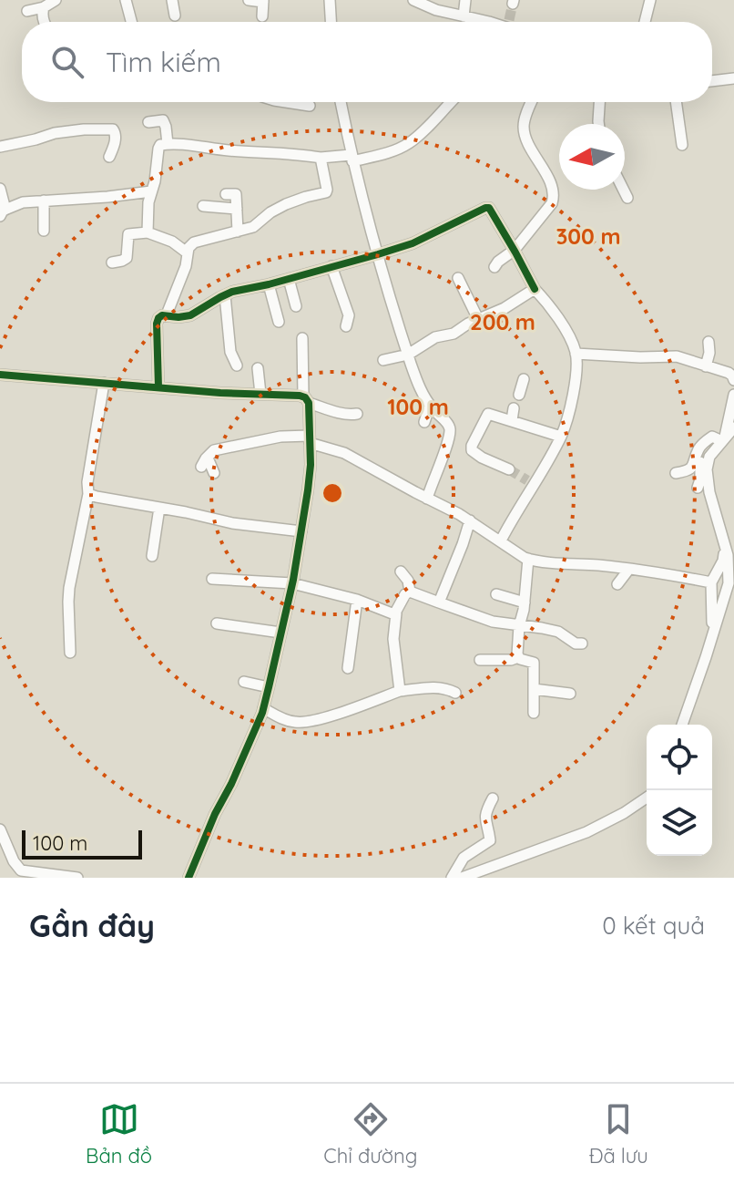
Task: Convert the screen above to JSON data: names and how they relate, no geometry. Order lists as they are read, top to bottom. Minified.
{"scale_bar":"100 m","north":"left","page":{"search":"Tìm kiếm","scale":"100 m","heading":["Gần đây","0 kết quả"],"nav":["Bản đồ","Chỉ đường","Đã lưu"]},"rings":["300 m","200 m","100 m"]}
